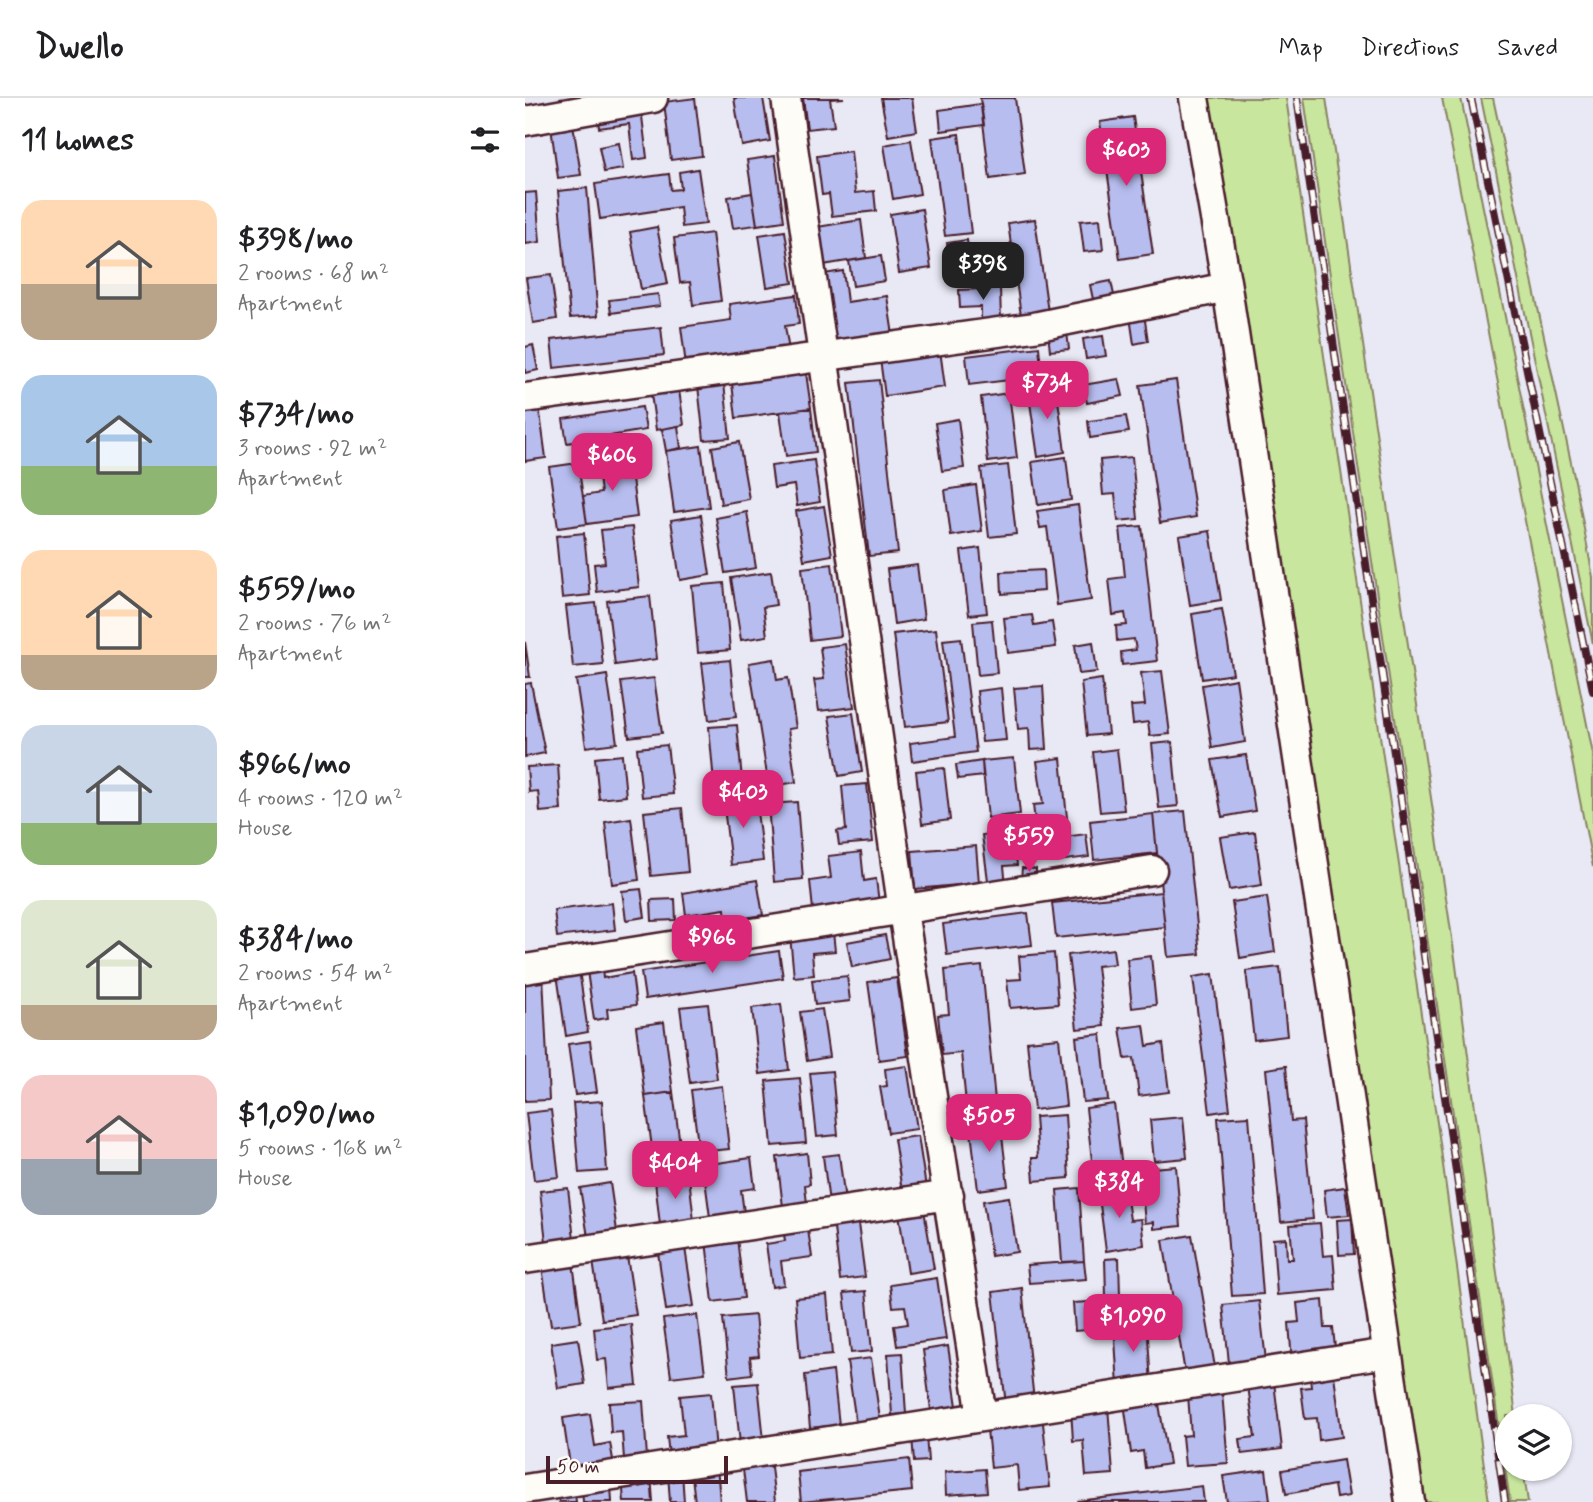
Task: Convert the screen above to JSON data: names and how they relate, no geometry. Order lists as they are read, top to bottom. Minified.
{"scale_bar":"50 m","page":{"header":"Dwello","nav":["Map","Directions","Saved"],"heading":"11 homes","price":["$603","$398","$734","$606","$403","$559","$966","$505","$404","$384","$1,090"],"list":[{"name":"$398/mo","note":"2 rooms · 68 m² · Apartment"},{"name":"$734/mo","note":"3 rooms · 92 m² · Apartment"},{"name":"$559/mo","note":"2 rooms · 76 m² · Apartment"},{"name":"$966/mo","note":"4 rooms · 120 m² · House"},{"name":"$384/mo","note":"2 rooms · 54 m² · Apartment"},{"name":"$1,090/mo","note":"5 rooms · 168 m² · House"}],"scale":"50 m"}}
